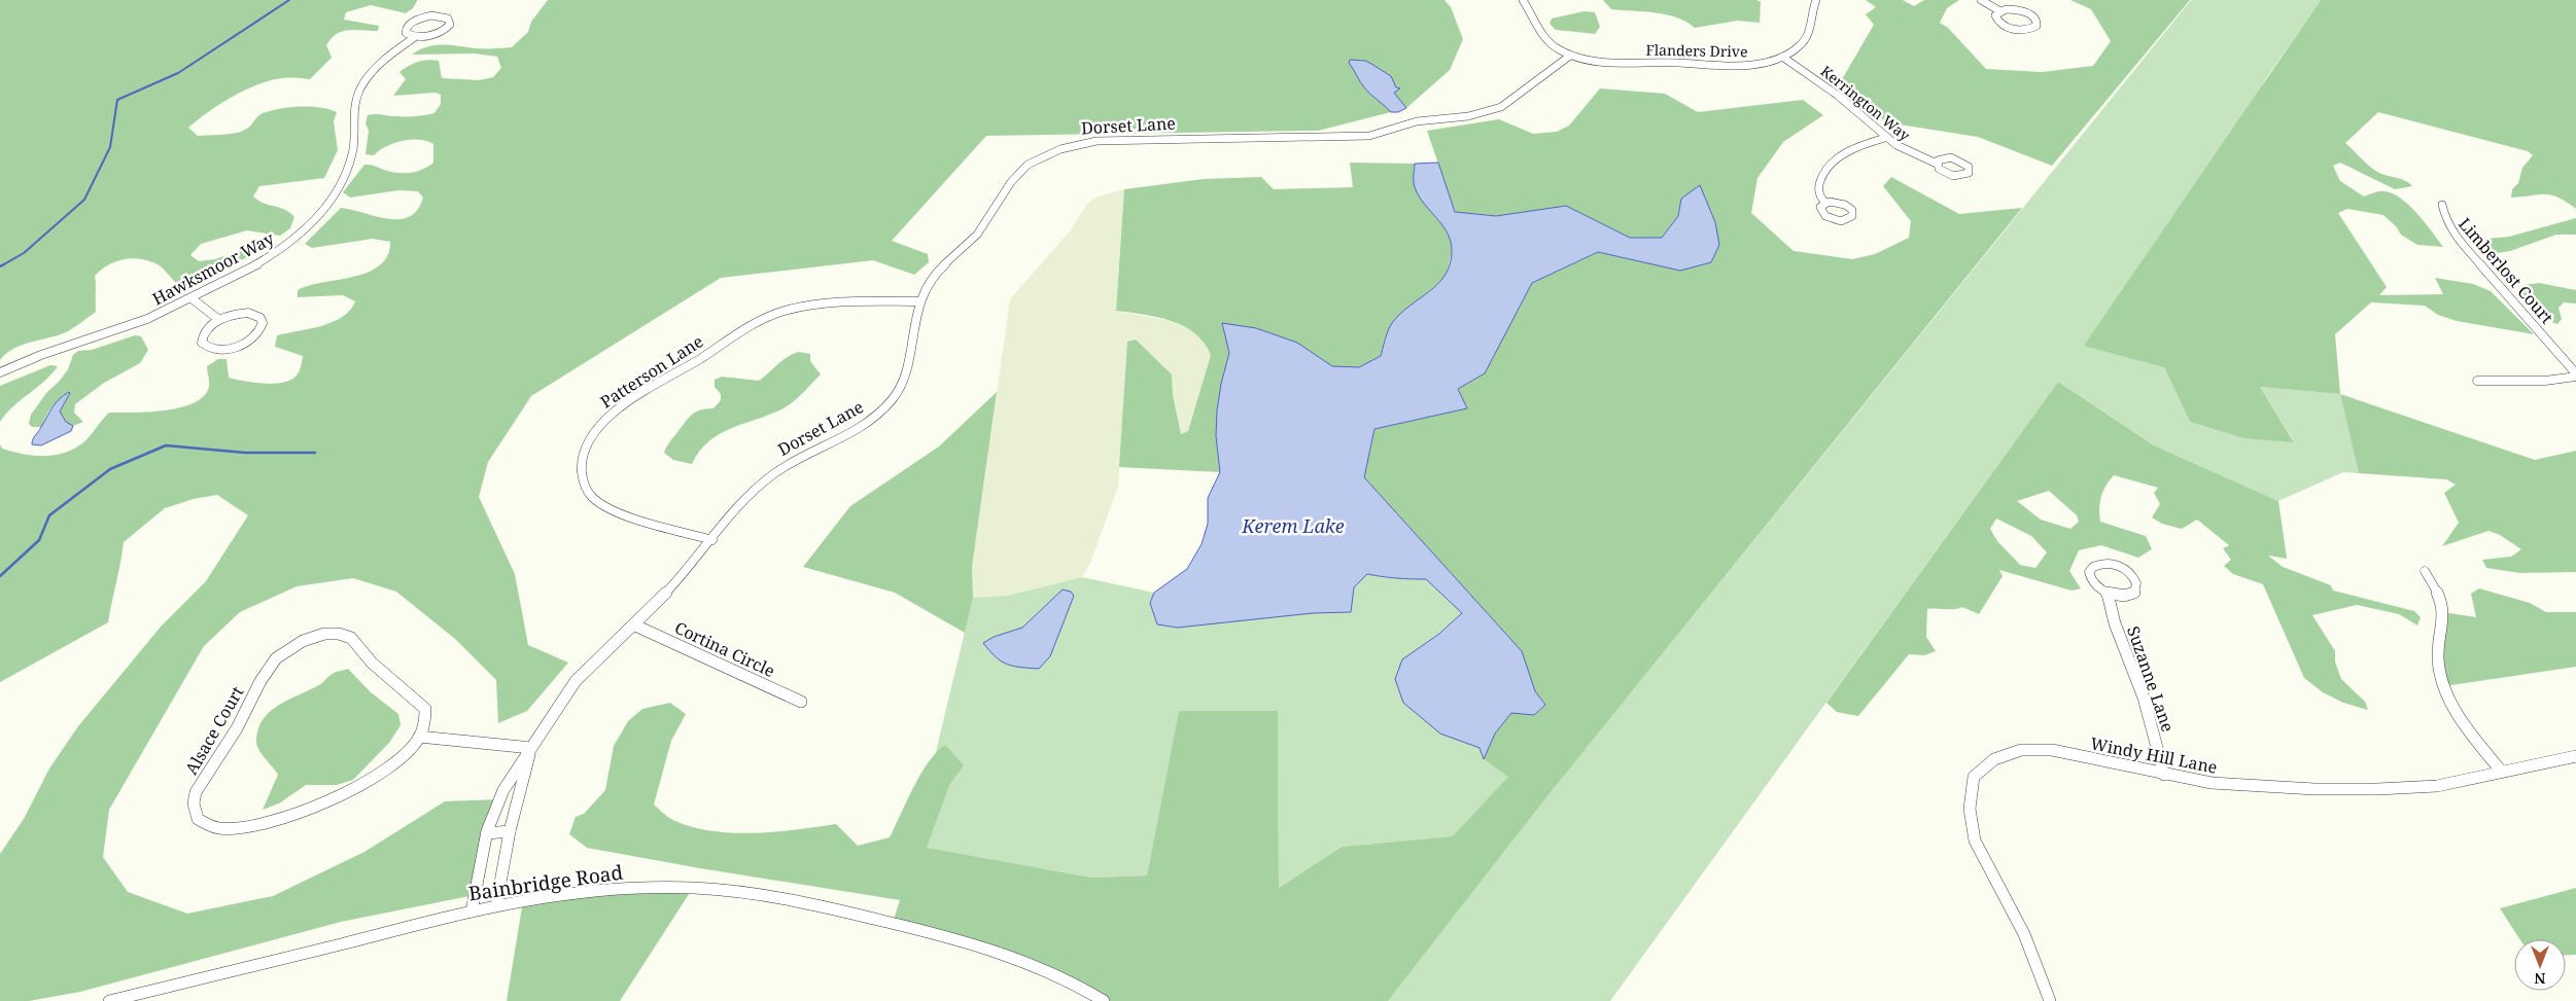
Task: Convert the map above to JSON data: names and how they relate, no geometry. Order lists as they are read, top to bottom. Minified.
{"streets":{"street":["Flanders Drive","Kerrington Way","Dorset Lane","Hawksmoor Way","Limberlost Court","Patterson Lane","Cortina Circle","Suzanne Lane","Alsace Court","Windy Hill Lane","Bainbridge Road"]},"crossings":[["Flanders Drive","Kerrington Way"],["Flanders Drive","Dorset Lane"],["Dorset Lane","Patterson Lane"],["Dorset Lane","Cortina Circle"],["Dorset Lane","Bainbridge Road"],["Suzanne Lane","Windy Hill Lane"]],"water":["Kerem Lake"],"north":"bottom"}
